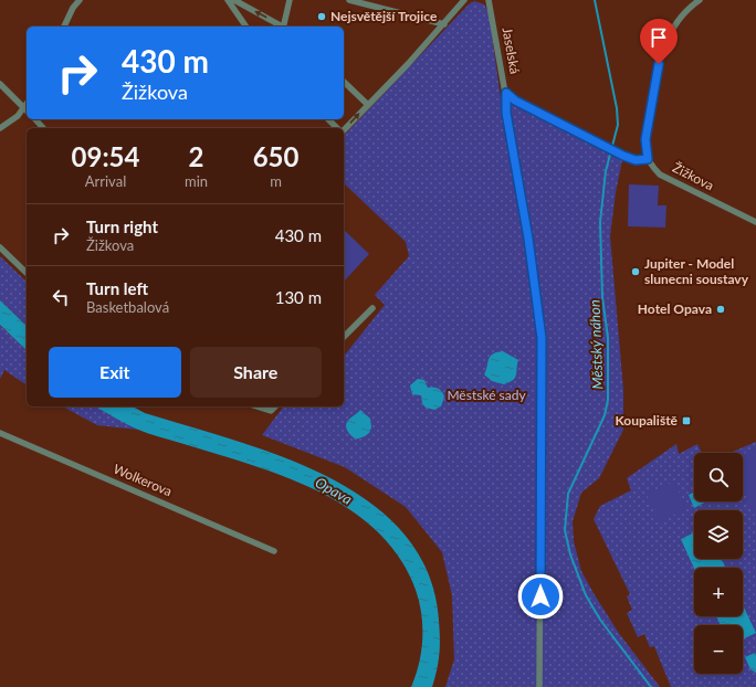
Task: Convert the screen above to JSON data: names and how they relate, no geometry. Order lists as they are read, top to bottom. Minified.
{"streets":{"street":["Jaselská","Žižkova","Wolkerova"]},"water":["Městský náhon","Opava"],"parks":["Městské sady"],"places":{"other":["Nejsvětější Trojice","Jupiter - Model slunecni soustavy","Hotel Opava"],"transit":["Koupaliště"]},"page":{"turn":["430 m","Žižkova"],"eta":["09:54","Arrival","2","min","650","m"],"list":[{"name":"Turn right","note":"Žižkova","value":"430 m"},{"name":"Turn left","note":"Basketbalová","value":"130 m"}],"buttons":["Exit","Share"],"map_buttons":["+","−"]}}
